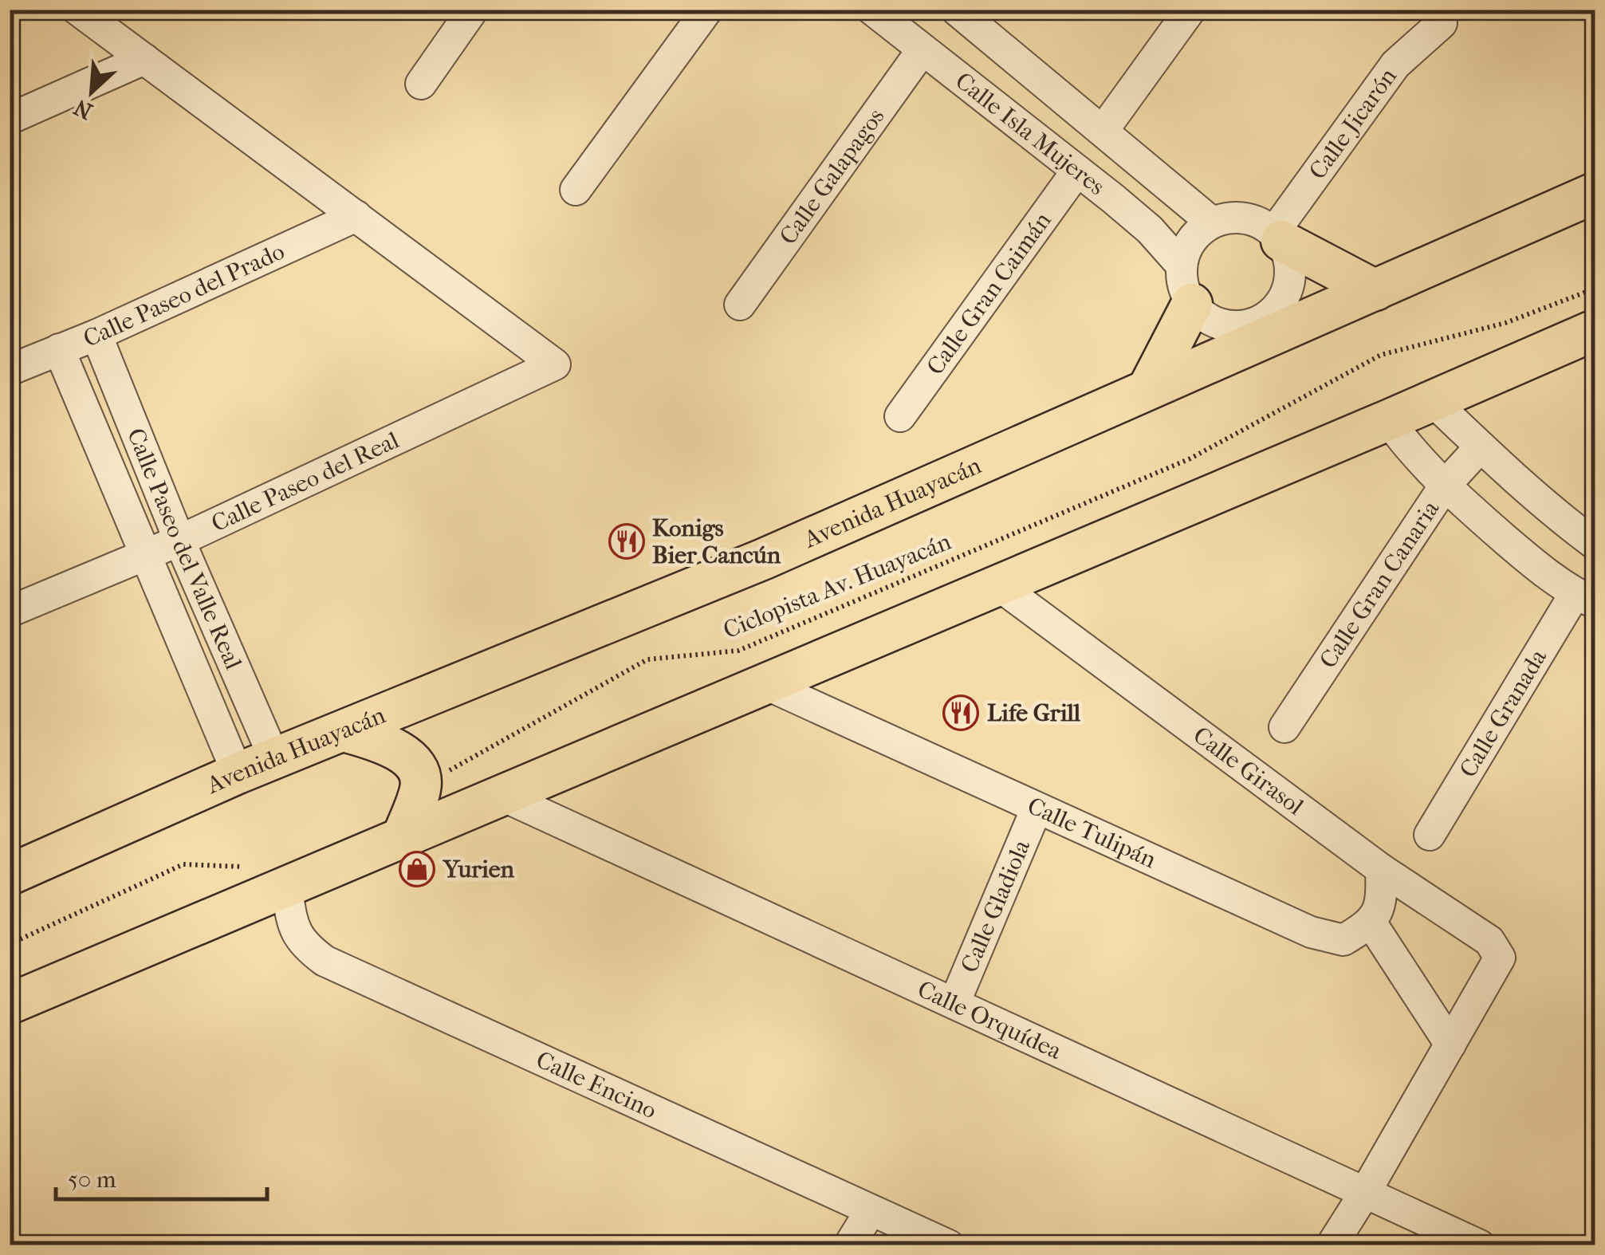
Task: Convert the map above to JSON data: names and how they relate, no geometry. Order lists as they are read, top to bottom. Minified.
{"streets":{"main road":["Avenida Huayacán"],"street":["Calle Jicarón","Calle Isla Mujeres","Calle Galapagos","Calle Gran Caimán","Calle Paseo del Prado","Calle Paseo del Real","Calle Paseo del Valle Real","Calle Gran Canaria","Calle Granada","Calle Girasol","Calle Tulipán","Calle Gladiola","Calle Orquídea","Calle Encino"],"path":["Ciclopista Av. Huayacán"]},"crossings":[["Calle Jicarón","Calle Isla Mujeres"],["Calle Isla Mujeres","Calle Galapagos"],["Calle Isla Mujeres","Calle Gran Caimán"],["Calle Paseo del Prado","Calle Paseo del Real"],["Calle Paseo del Prado","Calle Paseo del Valle Real"],["Calle Paseo del Real","Calle Paseo del Valle Real"],["Avenida Huayacán","Calle Paseo del Valle Real"],["Calle Tulipán","Calle Gladiola"],["Calle Gladiola","Calle Orquídea"]],"places":{"restaurant":["Konigs Bier Cancún","Life Grill"],"shop":["Yurien"]},"scale_bar":"50 m","north":"bottom left"}
